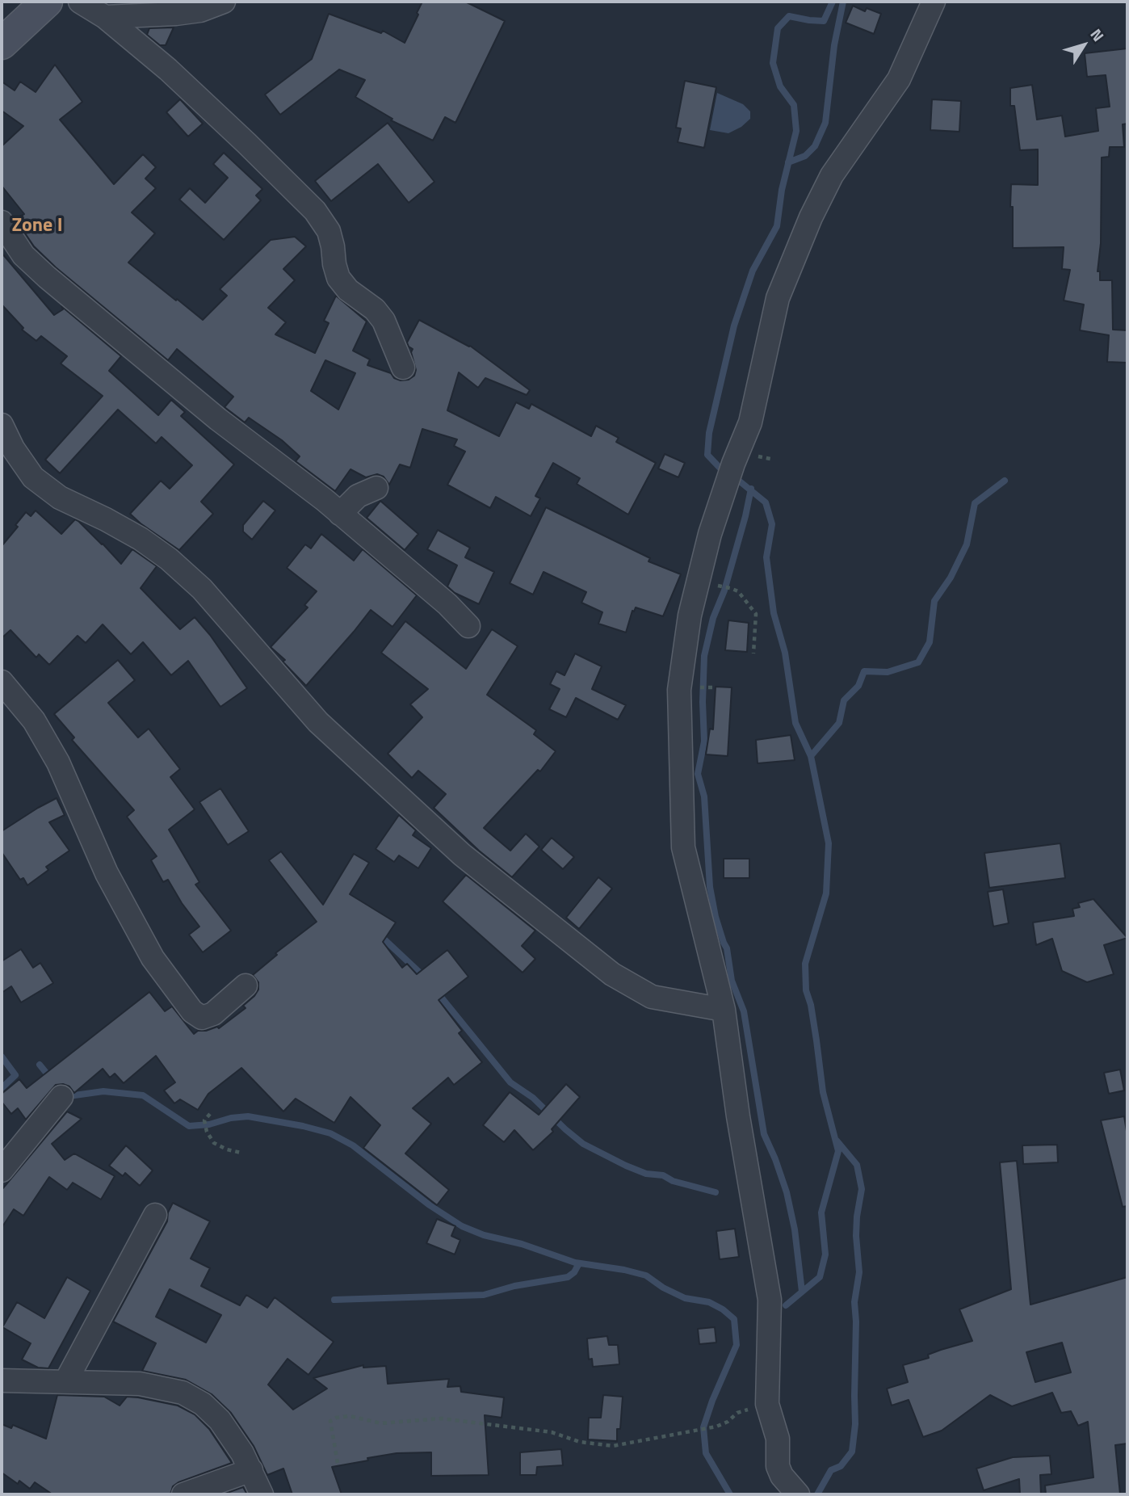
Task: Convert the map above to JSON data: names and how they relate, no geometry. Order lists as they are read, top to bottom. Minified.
{"districts":["Zone I"],"north":"top right"}
